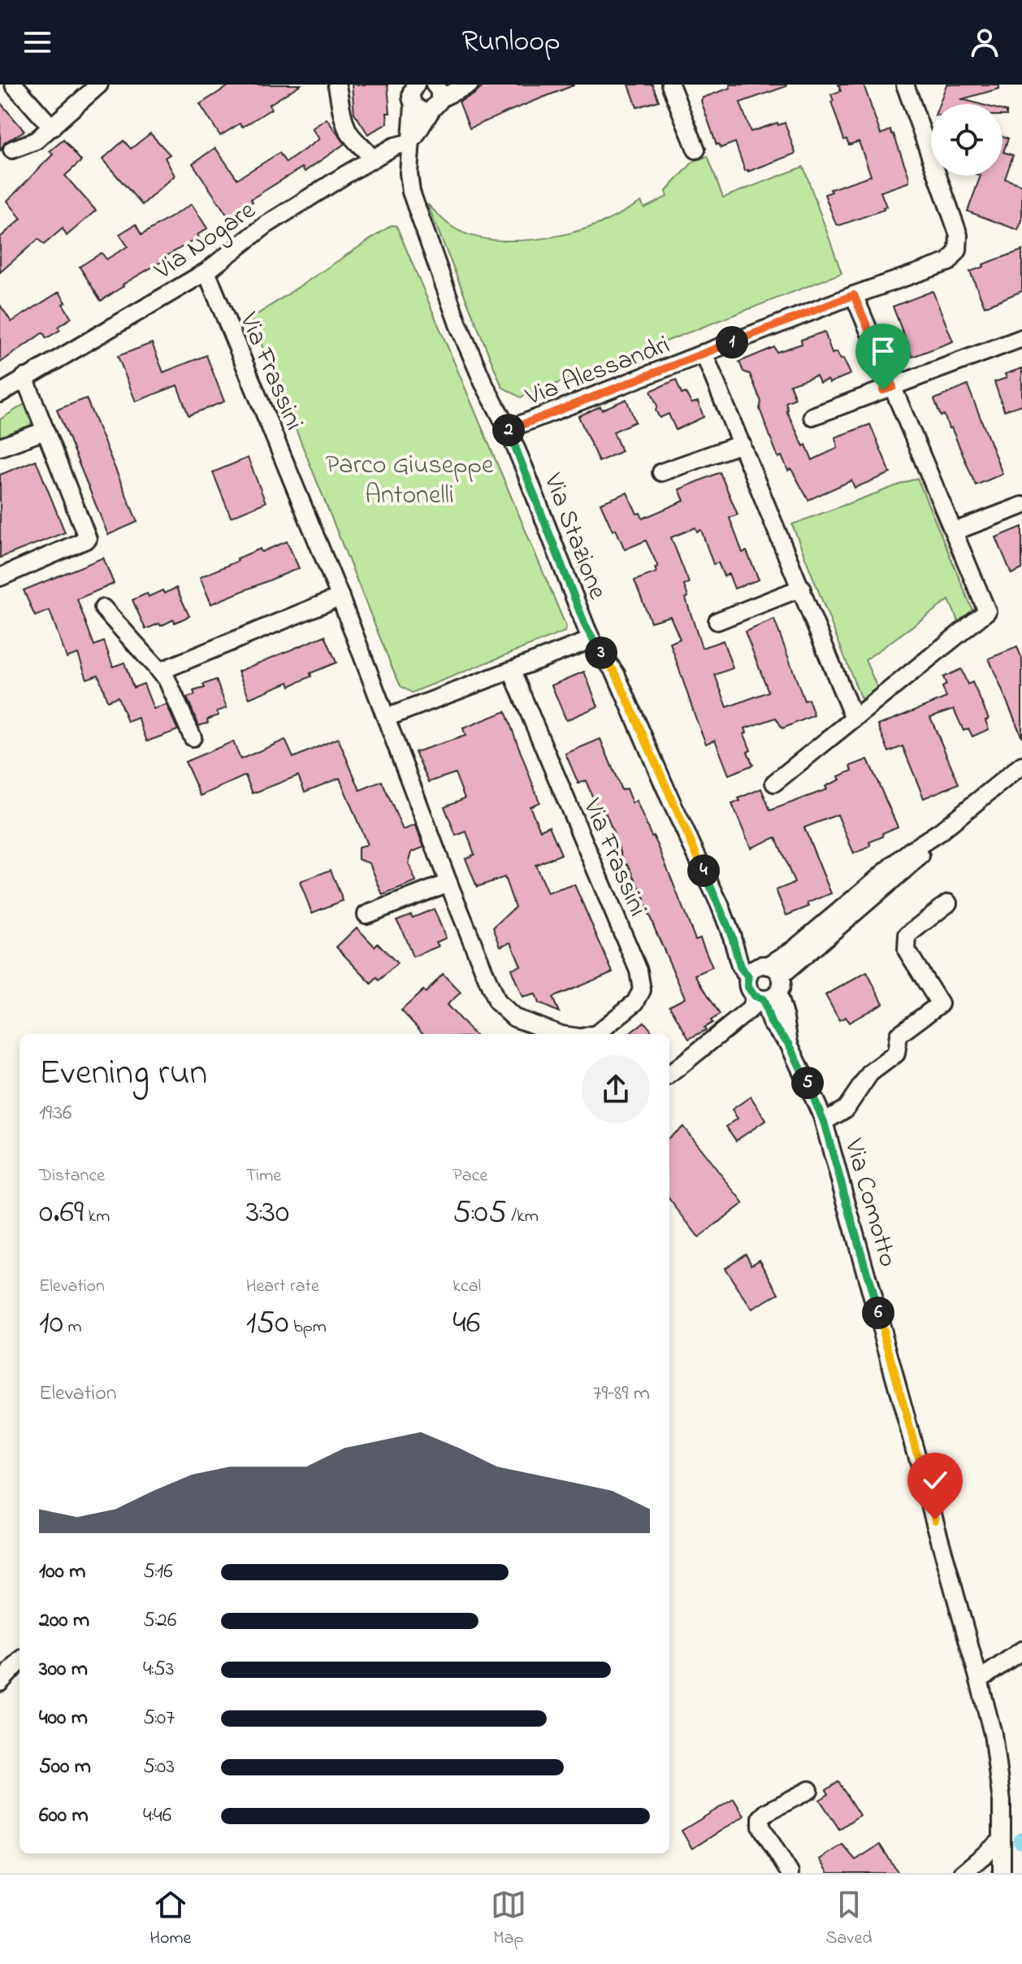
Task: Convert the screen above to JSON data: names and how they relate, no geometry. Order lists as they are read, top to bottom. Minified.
{"streets":{"street":["Via Nogare","Via Alessandri","Via Frassini","Via Stazione","Via Comotto"]},"crossings":[["Via Nogare","Via Frassini"],["Via Nogare","Via Stazione"],["Via Alessandri","Via Stazione"],["Via Stazione","Via Comotto"]],"parks":["Parco Giuseppe Antonelli"],"page":{"header":"Runloop","pins":["1","2","3","4","5","6"],"heading":["Evening run","19:36"],"stats":[["Distance","0.69 km"],["Time","3:30"],["Pace","5:05 /km"],["Elevation","10 m"],["Heart rate","150 bpm"],["kcal","46"]],"chart":["Elevation","79–89 m"],"list":[{"name":"100 m","note":"5:16"},{"name":"200 m","note":"5:26"},{"name":"300 m","note":"4:53"},{"name":"400 m","note":"5:07"},{"name":"500 m","note":"5:03"},{"name":"600 m","note":"4:46"}],"tabs":["Home","Map","Saved"]}}
